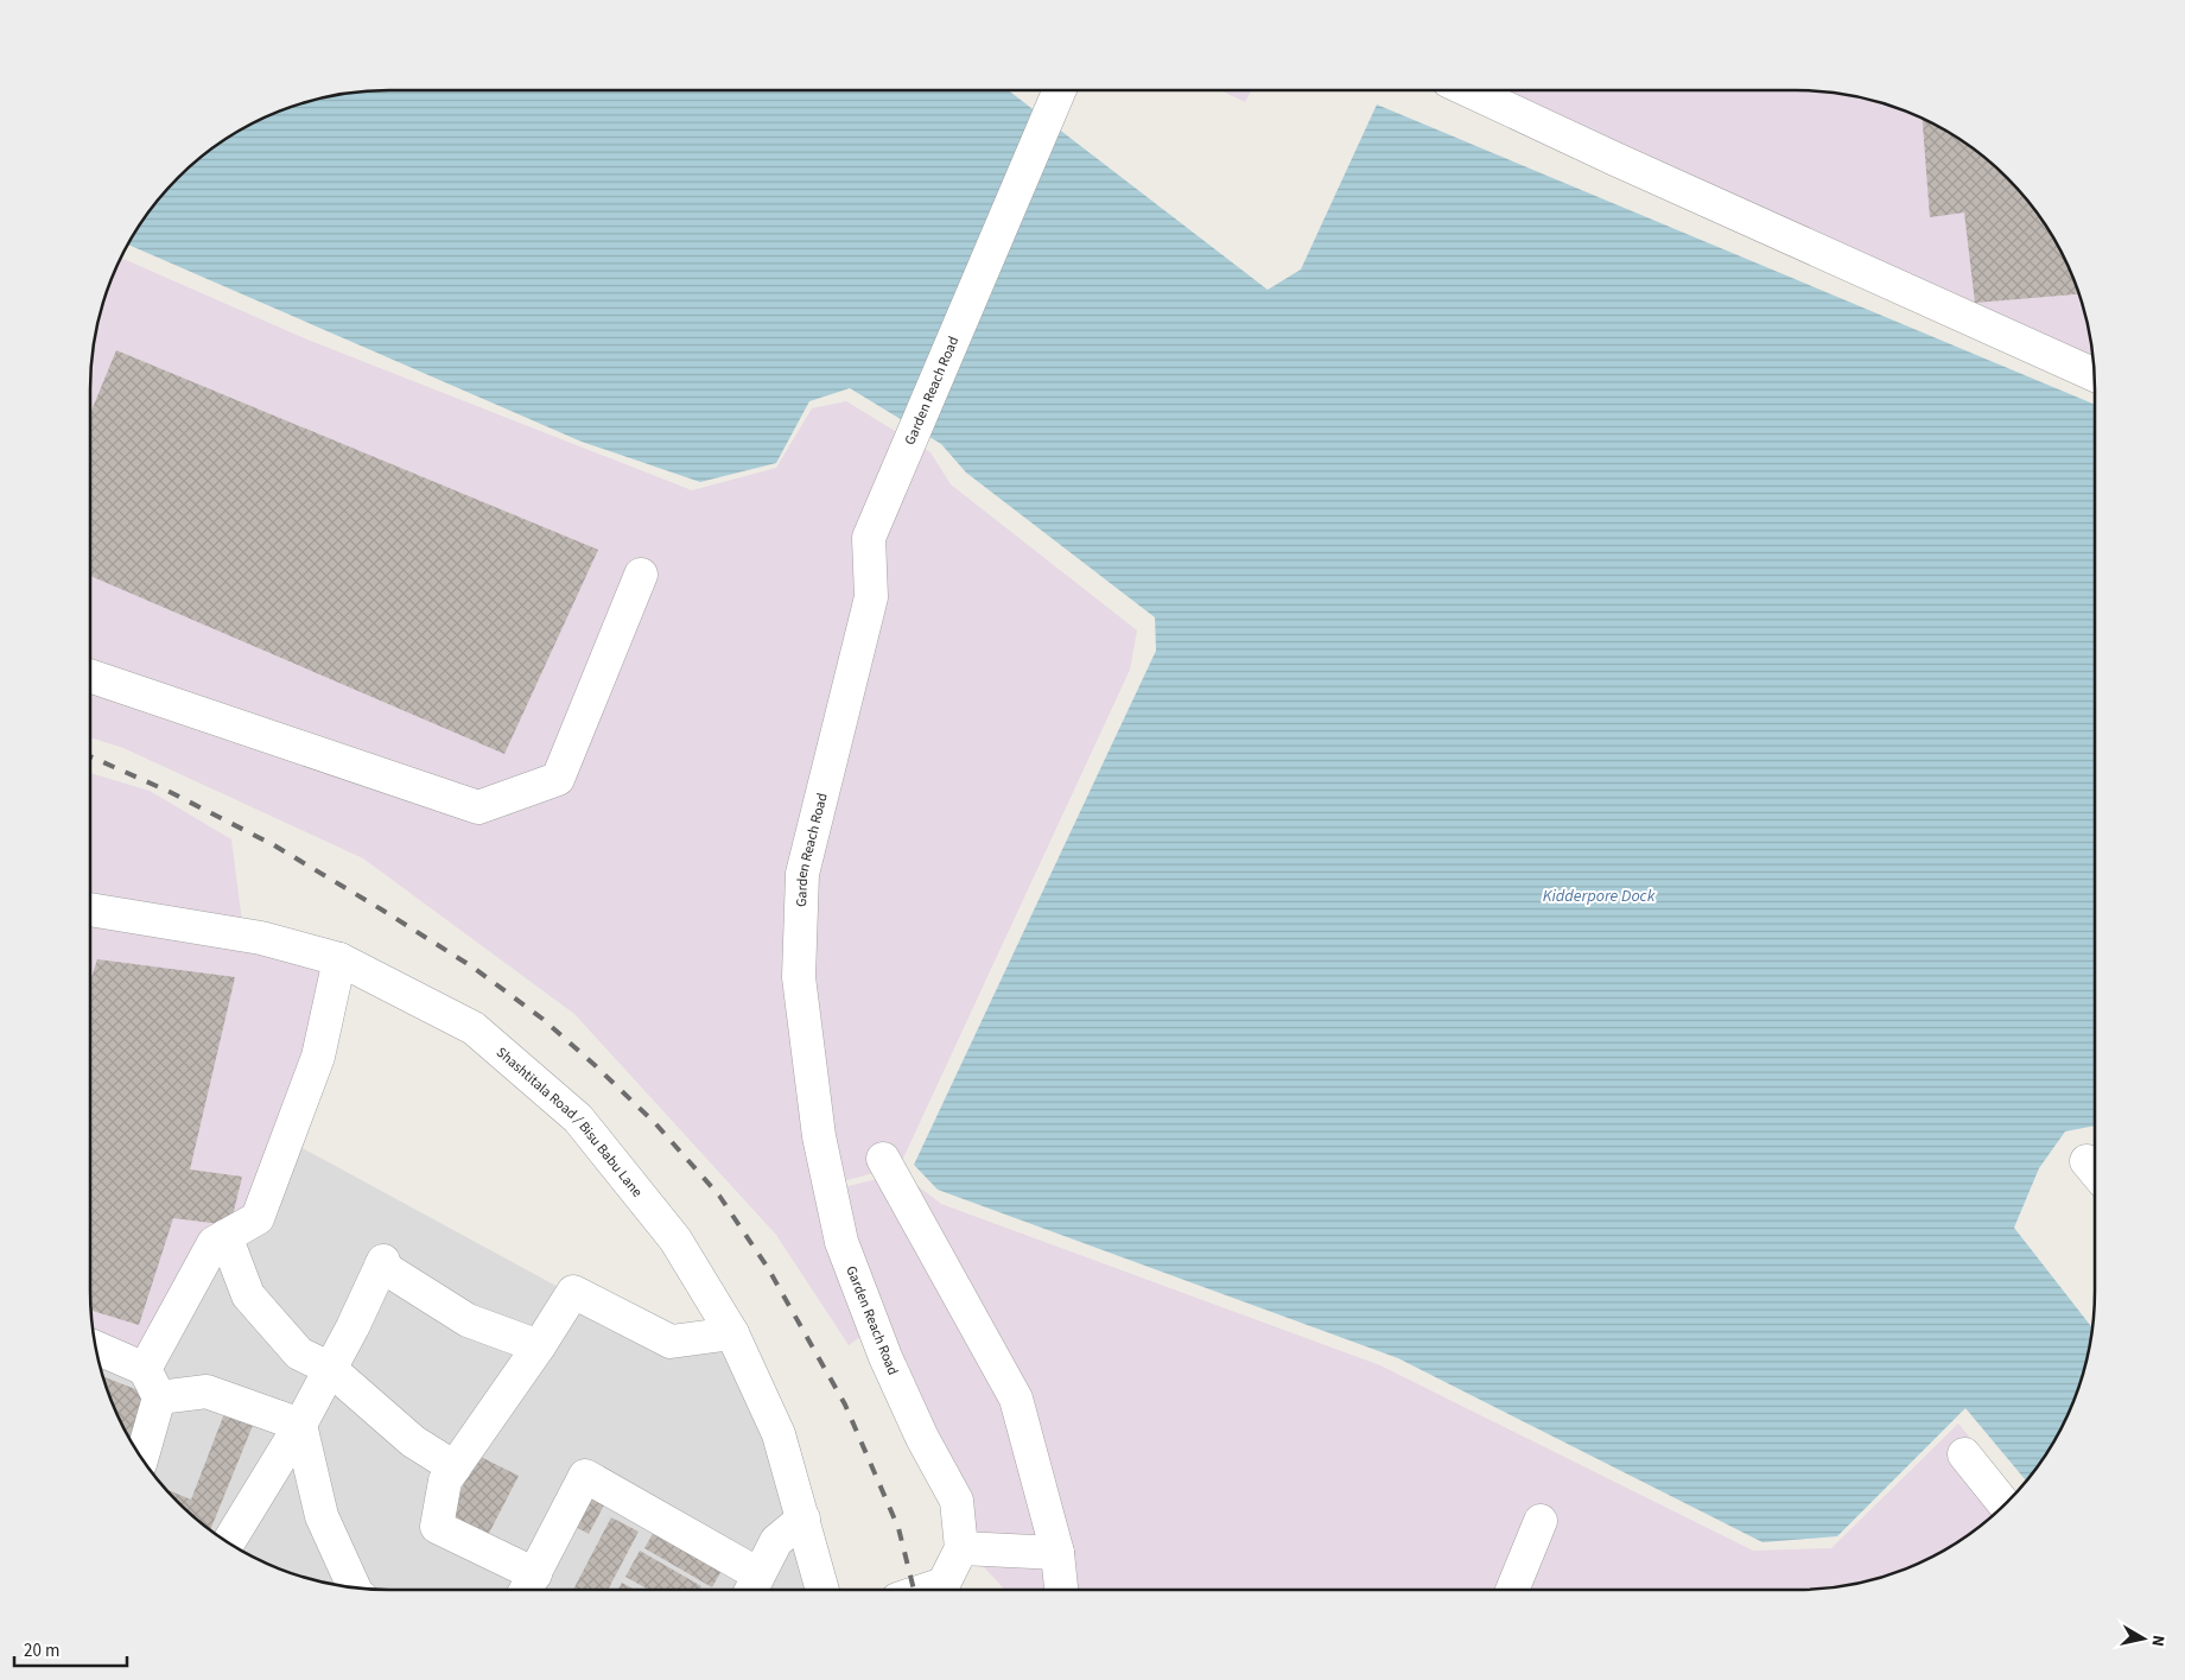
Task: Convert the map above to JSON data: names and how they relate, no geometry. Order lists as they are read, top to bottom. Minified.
{"streets":{"street":["Garden Reach Road","Shashtitala Road / Bisu Babu Lane"]},"water":["Kidderpore Dock"],"scale_bar":"20 m","north":"right"}
